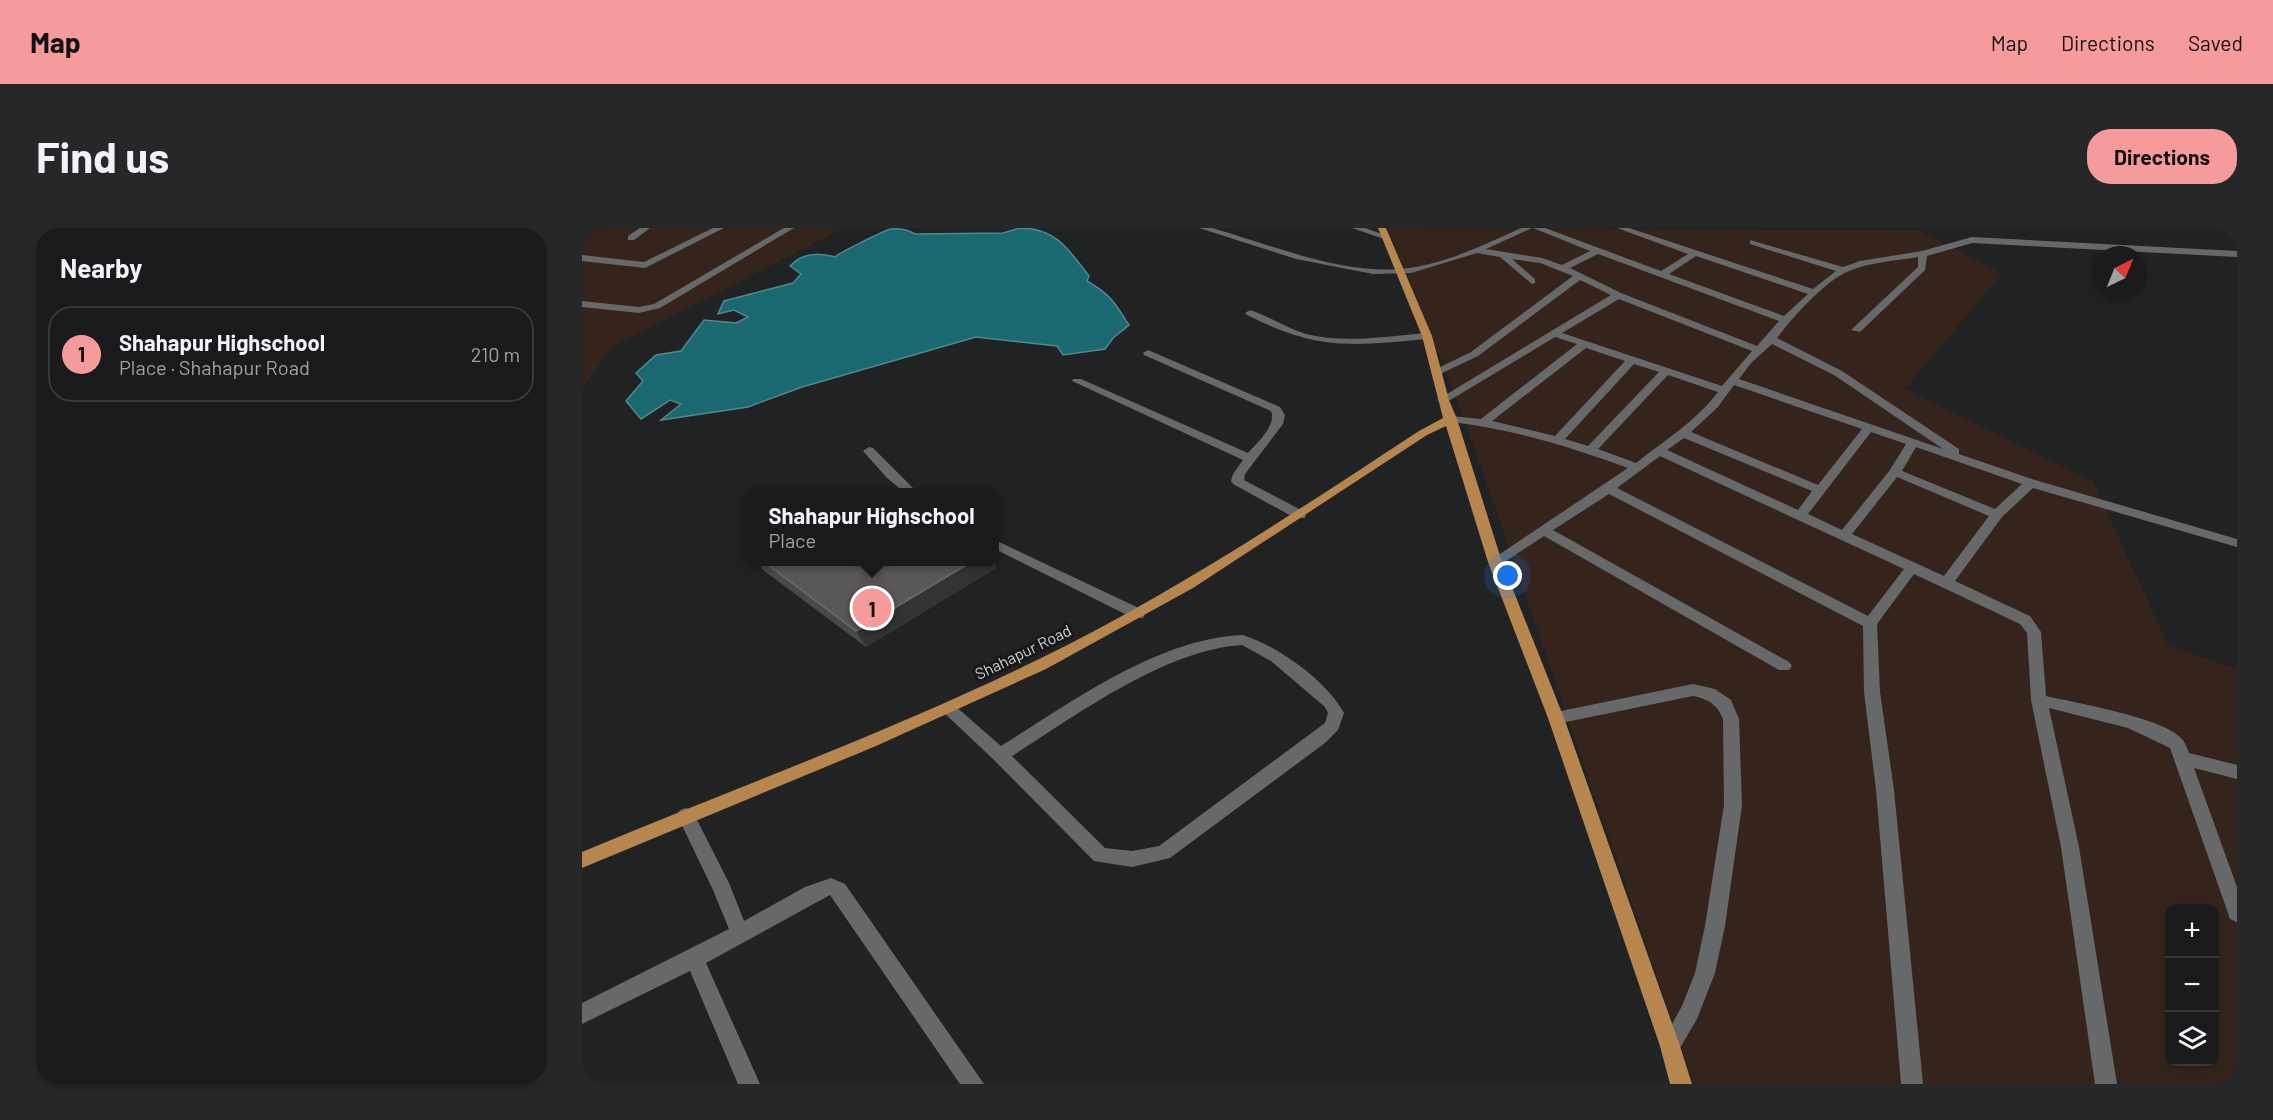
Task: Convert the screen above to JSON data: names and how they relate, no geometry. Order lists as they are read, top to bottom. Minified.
{"streets":{"main road":["Shahapur Road"]},"north":"top right","page":{"header":"Map","nav":["Map","Directions","Saved"],"buttons":"Directions","title":"Find us","heading":"Nearby","list":[{"mark":"1","name":"Shahapur Highschool","note":"Place · Shahapur Road","value":"210 m"}],"popup":["Shahapur Highschool","Place"],"pins":"1","map_buttons":["+","−"]}}
